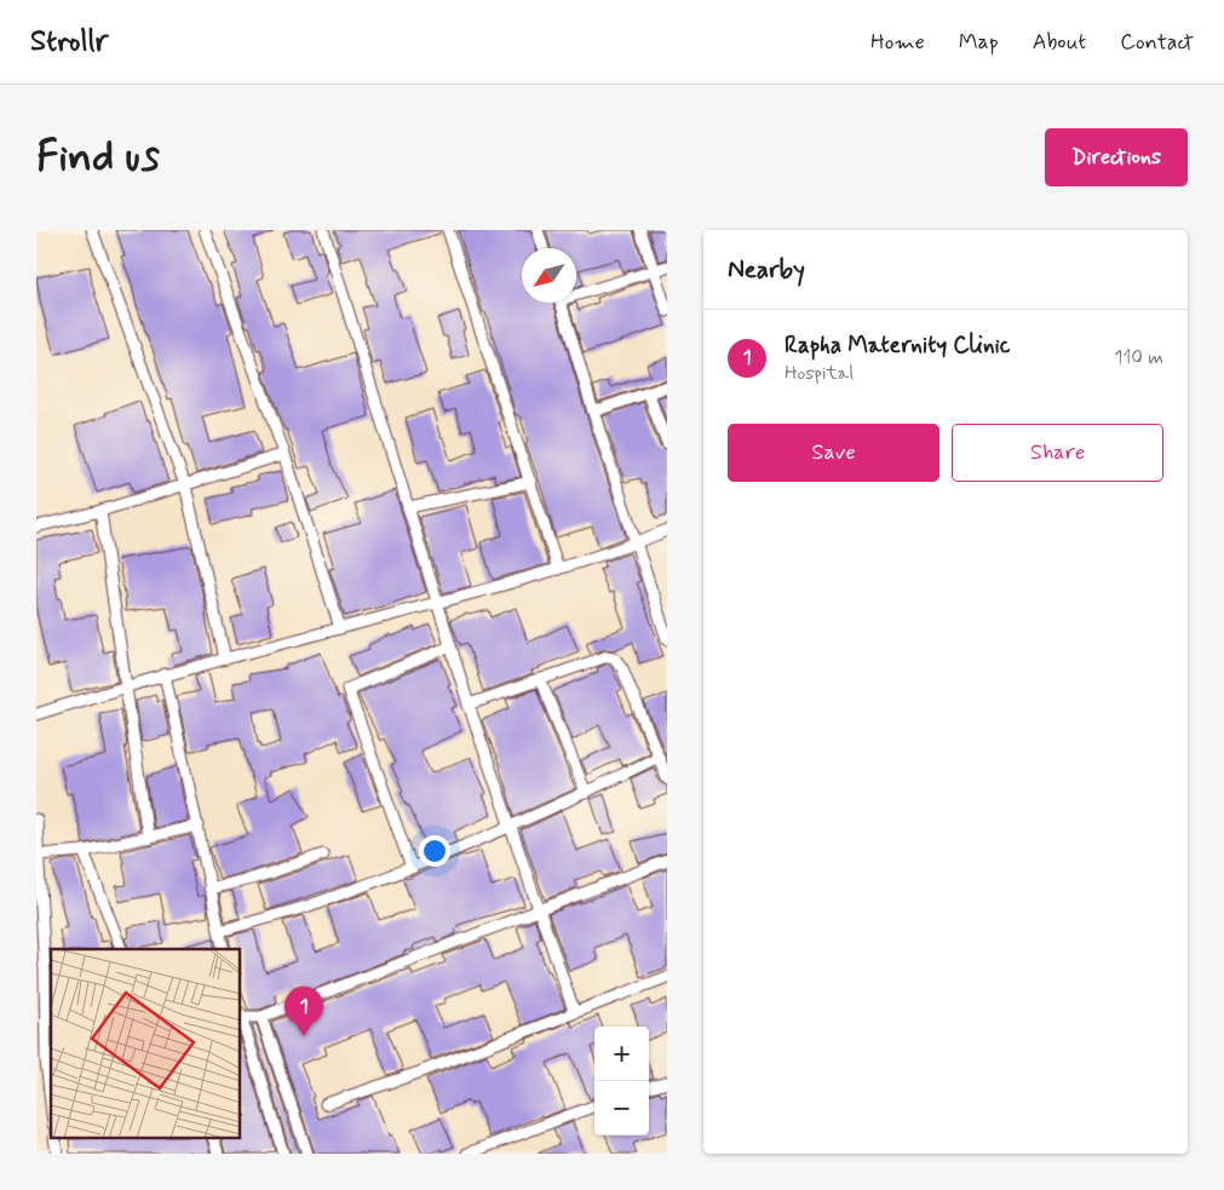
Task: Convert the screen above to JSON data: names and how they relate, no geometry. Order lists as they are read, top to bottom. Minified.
{"north":"bottom left","page":{"header":"Strollr","nav":["Home","Map","About","Contact"],"buttons":["Directions",["Save","Share"]],"title":"Find us","heading":"Nearby","list":[{"mark":"1","name":"Rapha Maternity Clinic","note":"Hospital","value":"110 m"}],"pins":"1","map_buttons":["+","−"]}}
